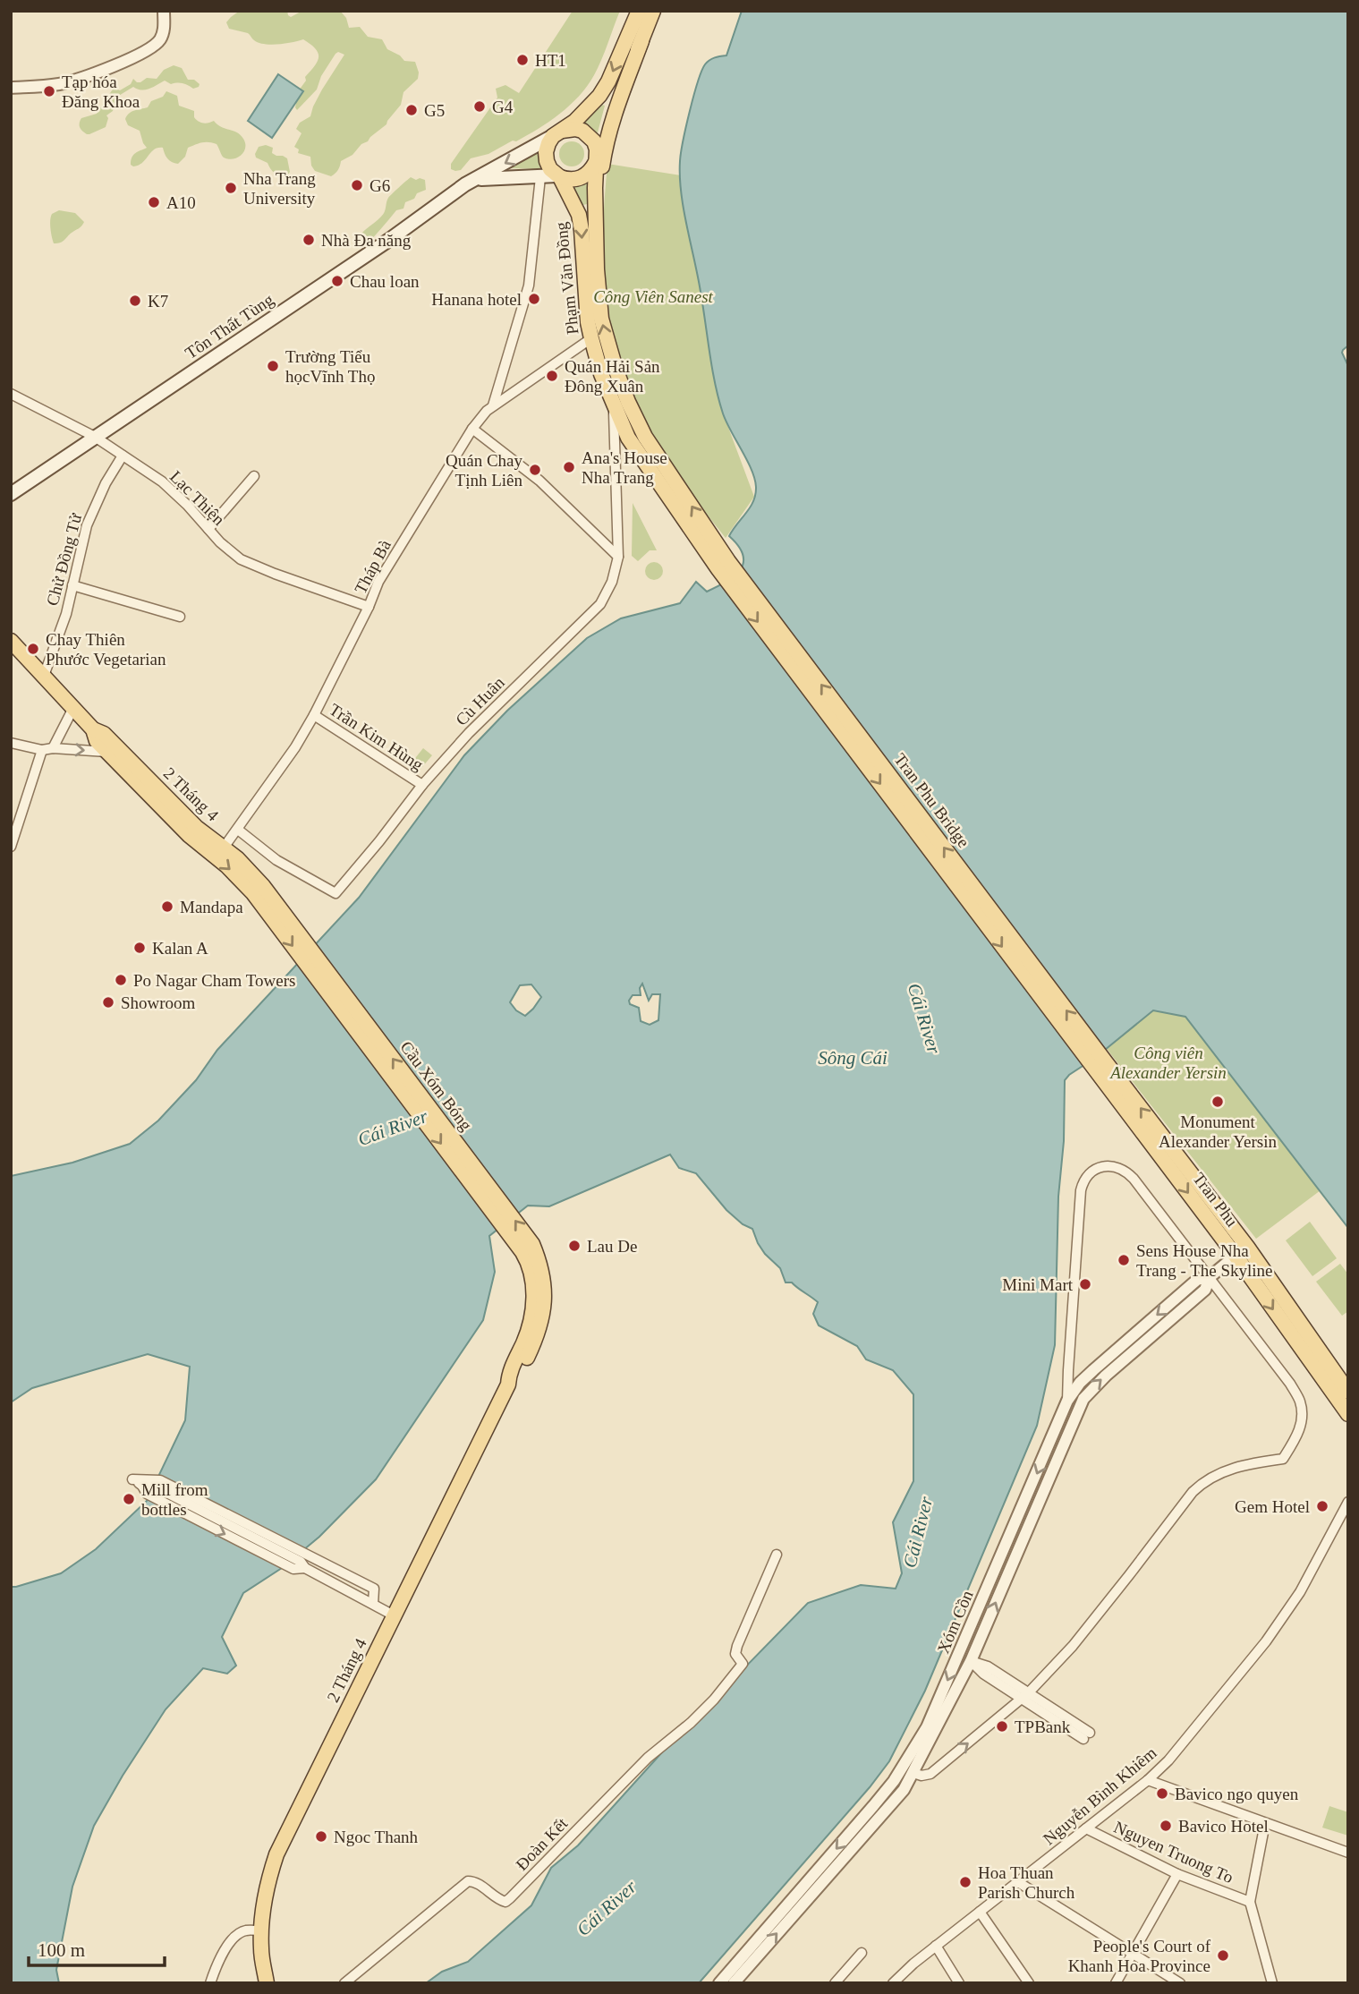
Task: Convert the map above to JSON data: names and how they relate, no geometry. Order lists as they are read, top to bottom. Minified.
{"streets":{"main road":["Phạm Văn Đồng","Tôn Thất Tùng","2 Tháng 4","Tran Phu Bridge","Cầu Xóm Bóng","Tran Phu"],"street":["Lạc Thiện","Chử Đồng Tử","Tháp Bà","Cù Huân","Trần Kim Hùng","Xóm Cồn","Nguyễn Bình Khiêm","Đoàn Kết","Nguyen Truong To"]},"crossings":[["Phạm Văn Đồng","Tôn Thất Tùng"],["Phạm Văn Đồng","Tháp Bà"],["Phạm Văn Đồng","Cù Huân"],["Phạm Văn Đồng","Tran Phu Bridge"],["Tôn Thất Tùng","Lạc Thiện"],["Lạc Thiện","Chử Đồng Tử"],["Lạc Thiện","Tháp Bà"],["Chử Đồng Tử","2 Tháng 4"],["Tháp Bà","Cù Huân"],["Tháp Bà","Trần Kim Hùng"],["Tháp Bà","2 Tháng 4"],["Cù Huân","Trần Kim Hùng"],["2 Tháng 4","Cầu Xóm Bóng"],["Tran Phu Bridge","Tran Phu"],["Tran Phu","Xóm Cồn"],["Nguyễn Bình Khiêm","Nguyen Truong To"]],"water":["Cái River","Sông Cái"],"parks":["Công Viên Sanest","Công viên Alexander Yersin"],"places":["HT1","Tạp hóa Đăng Khoa","G4","G5","G6","Nha Trang University","A10","Nhà Đa năng","Chau loan","Hanana hotel","K7","Trường Tiểu họcVĩnh Thọ","Quán Hải Sản Đông Xuân","Ana's House Nha Trang","Quán Chay Tịnh Liên","Chay Thiên Phước Vegetarian","Mandapa","Kalan A","Po Nagar Cham Towers","Showroom","Monument Alexander Yersin","Lau De","Sens House Nha Trang - The Skyline","Mini Mart","Mill from bottles","Gem Hotel","TPBank","Bavico ngo quyen","Bavico Hotel","Ngoc Thanh","Hoa Thuan Parish Church","People's Court of Khanh Hoa Province"],"scale_bar":"100 m"}
